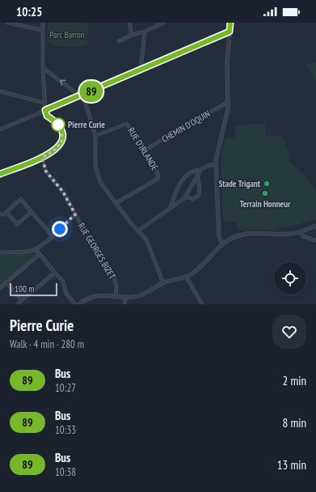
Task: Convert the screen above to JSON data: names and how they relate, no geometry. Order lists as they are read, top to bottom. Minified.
{"streets":{"street":["CHEMIN D'OQUIN","RUE D'IRLANDE","RUE GEORGES BIZET"]},"crossings":[["CHEMIN D'OQUIN","RUE D'IRLANDE"]],"parks":["Parc Barron"],"places":["Pierre Curie","Stade Trigant","Terrain Honneur"],"lines":["bus line 89"],"scale_bar":"100 m","page":{"status":"10:25","on_map":"89","scale":"100 m","heading":["Pierre Curie","Walk · 4 min · 280 m"],"list":[{"mark":"89","name":"Bus","note":"10:27","value":"2 min"},{"mark":"89","name":"Bus","note":"10:33","value":"8 min"},{"mark":"89","name":"Bus","note":"10:38","value":"13 min"}]}}
